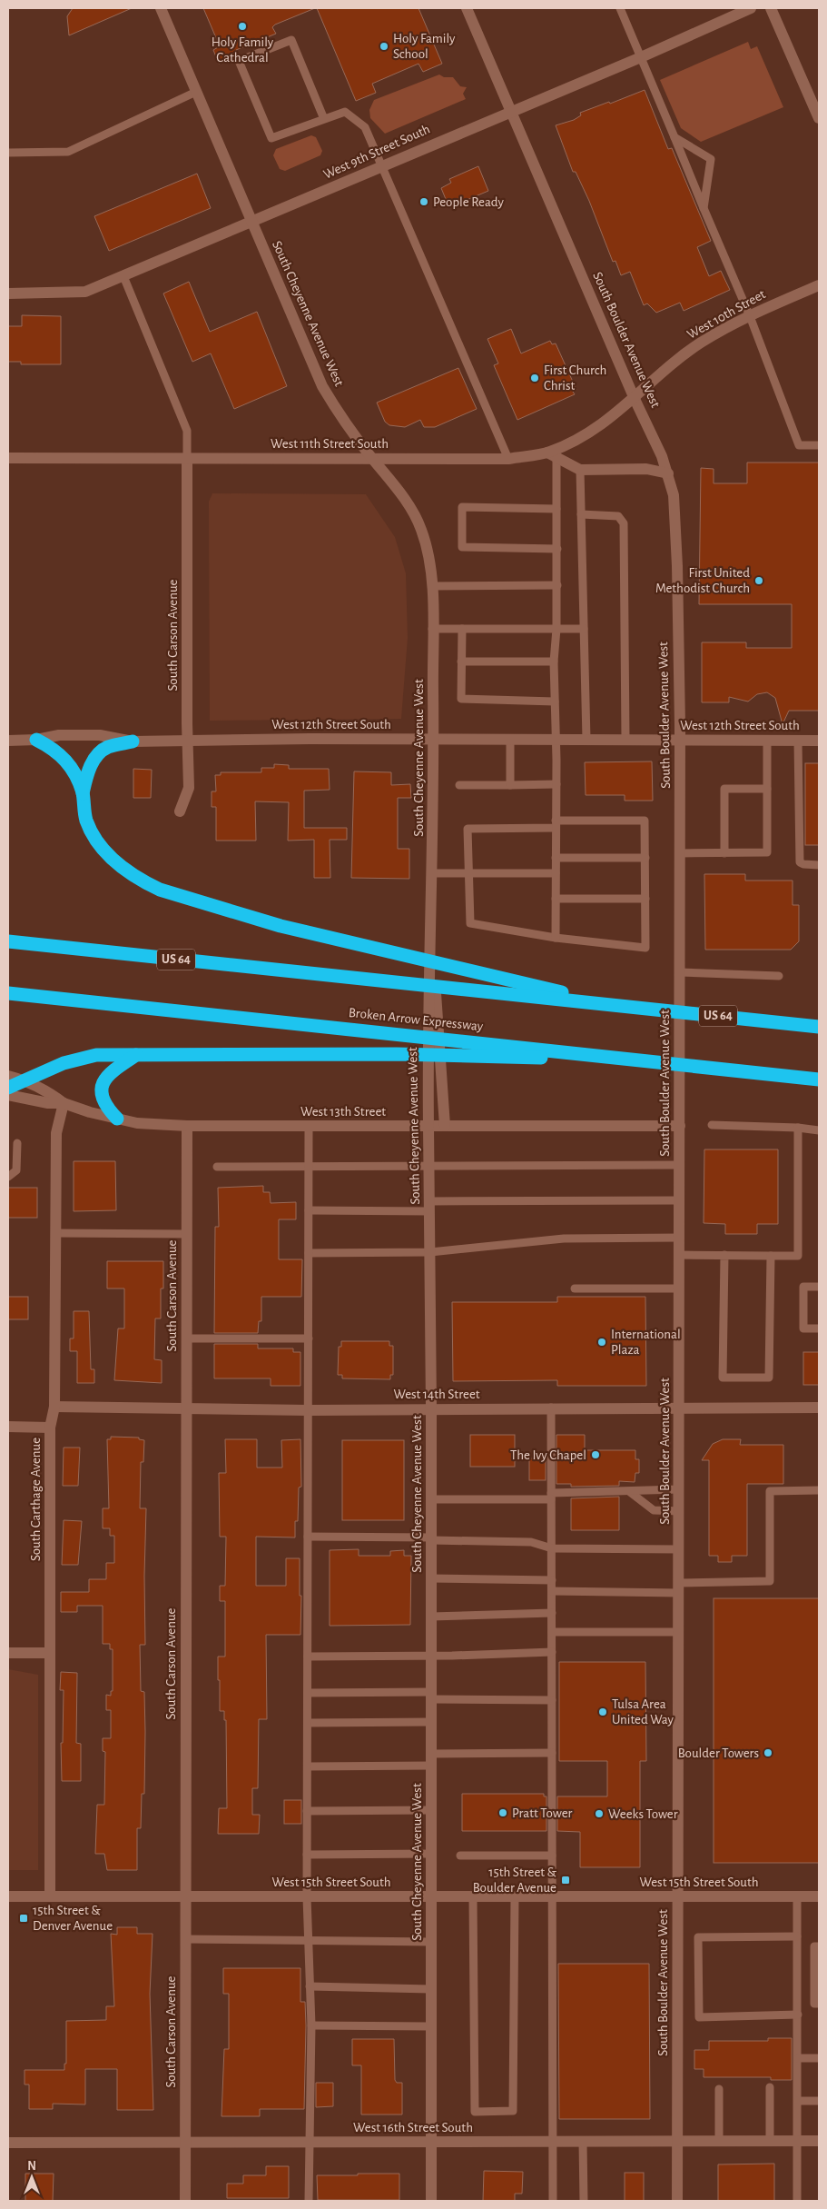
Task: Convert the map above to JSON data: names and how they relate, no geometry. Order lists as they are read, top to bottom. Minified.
{"streets":{"highway":["US 64","Broken Arrow Expressway"],"street":["West 9th Street South","South Cheyenne Avenue West","West 10th Street","South Boulder Avenue West","West 11th Street South","South Carson Avenue","West 12th Street South","West 13th Street","West 14th Street","South Carthage Avenue","West 15th Street South","West 16th Street South"]},"crossings":[["West 9th Street South","South Cheyenne Avenue West"],["West 9th Street South","South Boulder Avenue West"],["South Cheyenne Avenue West","West 11th Street South"],["South Cheyenne Avenue West","West 12th Street South"],["South Cheyenne Avenue West","West 13th Street"],["South Cheyenne Avenue West","West 14th Street"],["South Cheyenne Avenue West","West 15th Street South"],["South Cheyenne Avenue West","West 16th Street South"],["West 10th Street","South Boulder Avenue West"],["West 10th Street","West 11th Street South"],["South Boulder Avenue West","West 11th Street South"],["South Boulder Avenue West","West 12th Street South"],["South Boulder Avenue West","West 13th Street"],["South Boulder Avenue West","West 14th Street"],["South Boulder Avenue West","West 15th Street South"],["South Boulder Avenue West","West 16th Street South"],["West 11th Street South","South Carson Avenue"],["South Carson Avenue","West 12th Street South"],["South Carson Avenue","West 13th Street"],["South Carson Avenue","West 14th Street"],["South Carson Avenue","West 15th Street South"],["South Carson Avenue","West 16th Street South"],["West 13th Street","South Carthage Avenue"],["West 14th Street","South Carthage Avenue"],["South Carthage Avenue","West 15th Street South"]],"places":{"other":["Holy Family Cathedral","Holy Family School","People Ready","First Church Christ","First United Methodist Church","International Plaza","The Ivy Chapel","Tulsa Area United Way","Boulder Towers","Pratt Tower","Weeks Tower"],"transit":["15th Street & Boulder Avenue","15th Street & Denver Avenue"]},"north":"top"}
